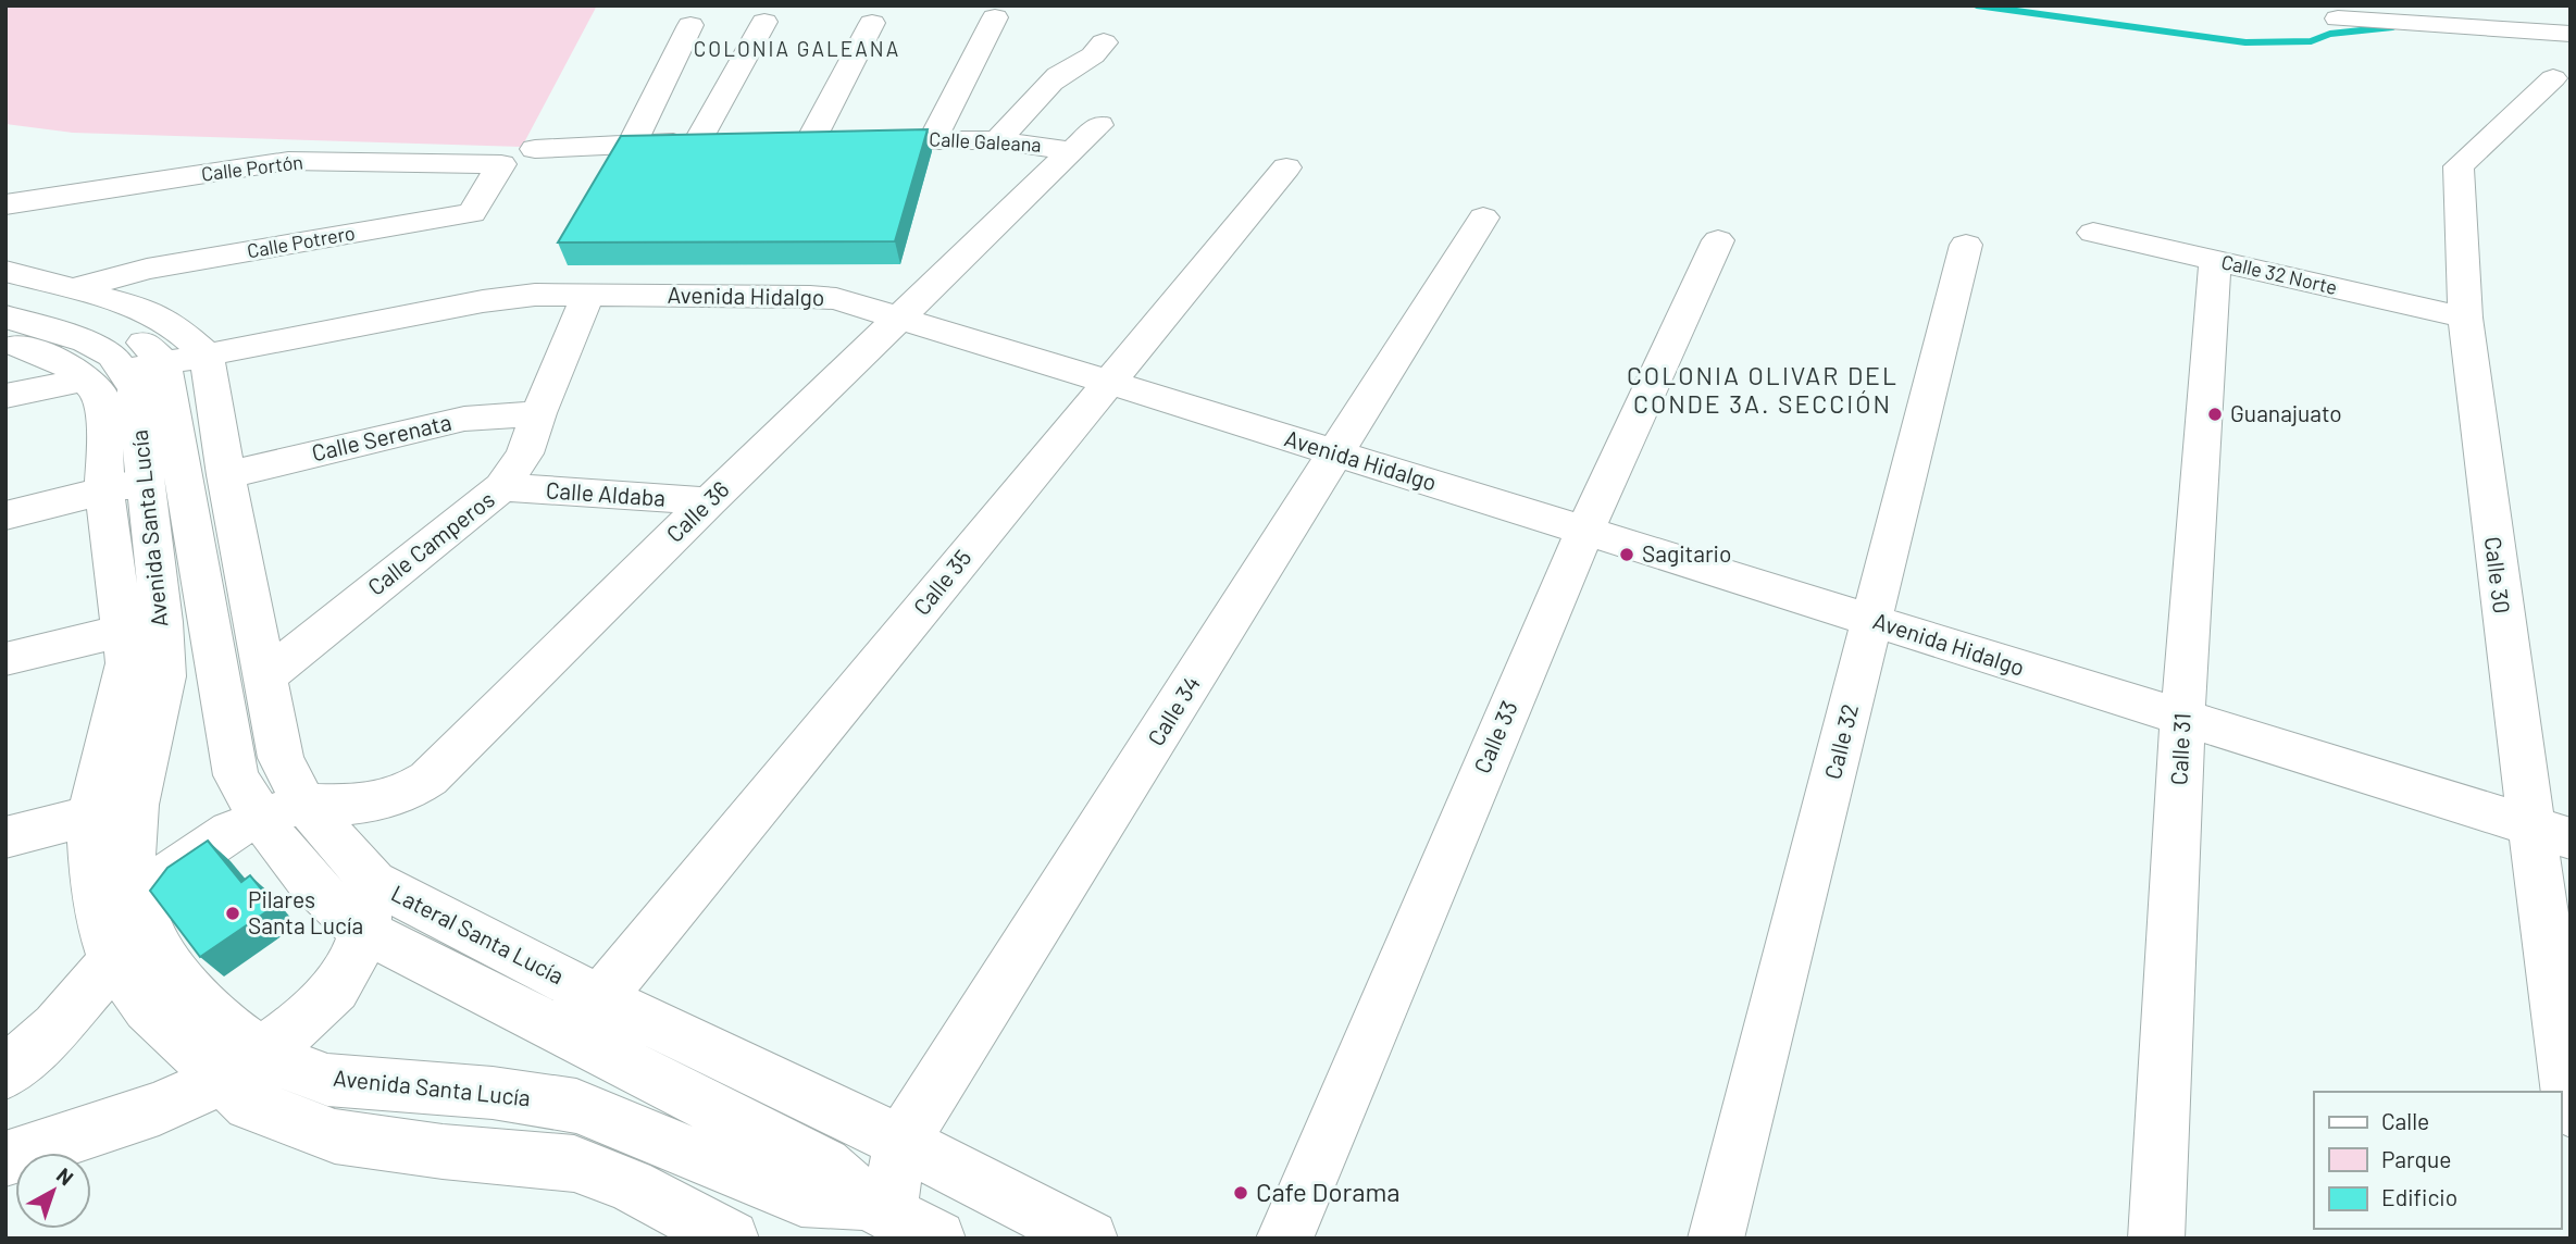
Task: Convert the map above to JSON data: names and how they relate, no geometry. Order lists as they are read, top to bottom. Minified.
{"streets":{"street":["Calle Galeana","Calle Portón","Calle Potrero","Calle 32 Norte","Avenida Hidalgo","Calle Serenata","Calle Aldaba","Calle 36","Avenida Santa Lucía","Calle Camperos","Calle 30","Calle 35","Calle 34","Calle 33","Calle 32","Calle 31","Lateral Santa Lucía"]},"crossings":[["Calle Galeana","Calle 36"],["Calle Portón","Calle Potrero"],["Calle 32 Norte","Calle 30"],["Calle 32 Norte","Calle 31"],["Avenida Hidalgo","Calle 36"],["Avenida Hidalgo","Avenida Santa Lucía"],["Avenida Hidalgo","Calle Camperos"],["Avenida Hidalgo","Calle 30"],["Avenida Hidalgo","Calle 35"],["Avenida Hidalgo","Calle 34"],["Avenida Hidalgo","Calle 33"],["Avenida Hidalgo","Calle 32"],["Avenida Hidalgo","Calle 31"],["Avenida Hidalgo","Lateral Santa Lucía"],["Calle Serenata","Calle Camperos"],["Calle Serenata","Lateral Santa Lucía"],["Calle Aldaba","Calle 36"],["Calle Aldaba","Calle Camperos"],["Calle 36","Avenida Santa Lucía"],["Calle 36","Lateral Santa Lucía"],["Avenida Santa Lucía","Calle 34"],["Avenida Santa Lucía","Lateral Santa Lucía"],["Calle Camperos","Lateral Santa Lucía"],["Calle 35","Lateral Santa Lucía"],["Calle 34","Lateral Santa Lucía"]],"districts":["COLONIA GALEANA","COLONIA OLIVAR DEL CONDE 3A. SECCIÓN"],"places":["Guanajuato","Sagitario","Pilares Santa Lucía","Cafe Dorama"],"legend":["Calle","Parque","Edificio"],"north":"top right"}
